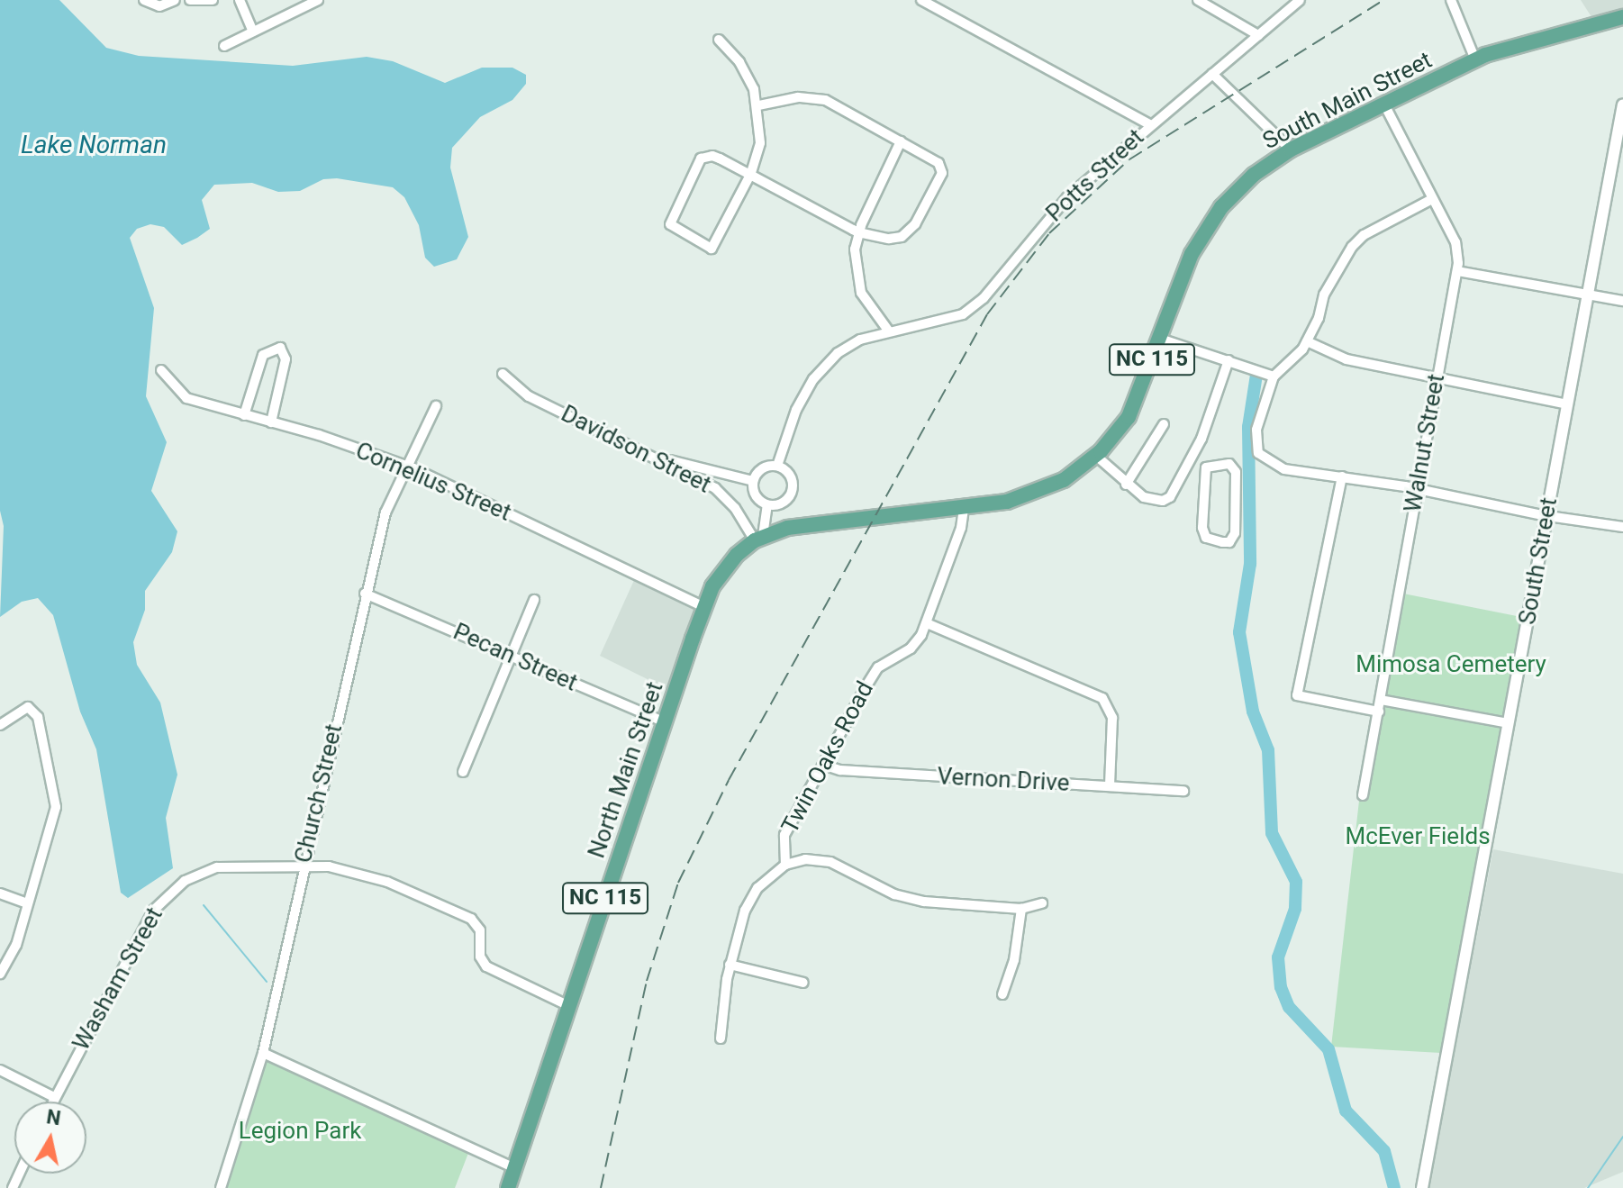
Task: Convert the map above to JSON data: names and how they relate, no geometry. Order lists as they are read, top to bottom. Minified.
{"streets":{"main road":["South Main Street","NC 115","North Main Street"],"street":["Potts Street","Walnut Street","Davidson Street","Cornelius Street","South Street","Pecan Street","Twin Oaks Road","Vernon Drive","Church Street","Washam Street"]},"crossings":[["South Main Street","Walnut Street"],["South Main Street","Davidson Street"],["South Main Street","Twin Oaks Road"],["South Main Street","North Main Street"],["Davidson Street","North Main Street"],["Cornelius Street","North Main Street"],["Cornelius Street","Church Street"],["Pecan Street","North Main Street"],["Pecan Street","Church Street"],["Twin Oaks Road","Vernon Drive"],["North Main Street","Washam Street"],["Church Street","Washam Street"]],"water":["Lake Norman"],"parks":["Mimosa Cemetery","McEver Fields","Legion Park"],"north":"top"}
